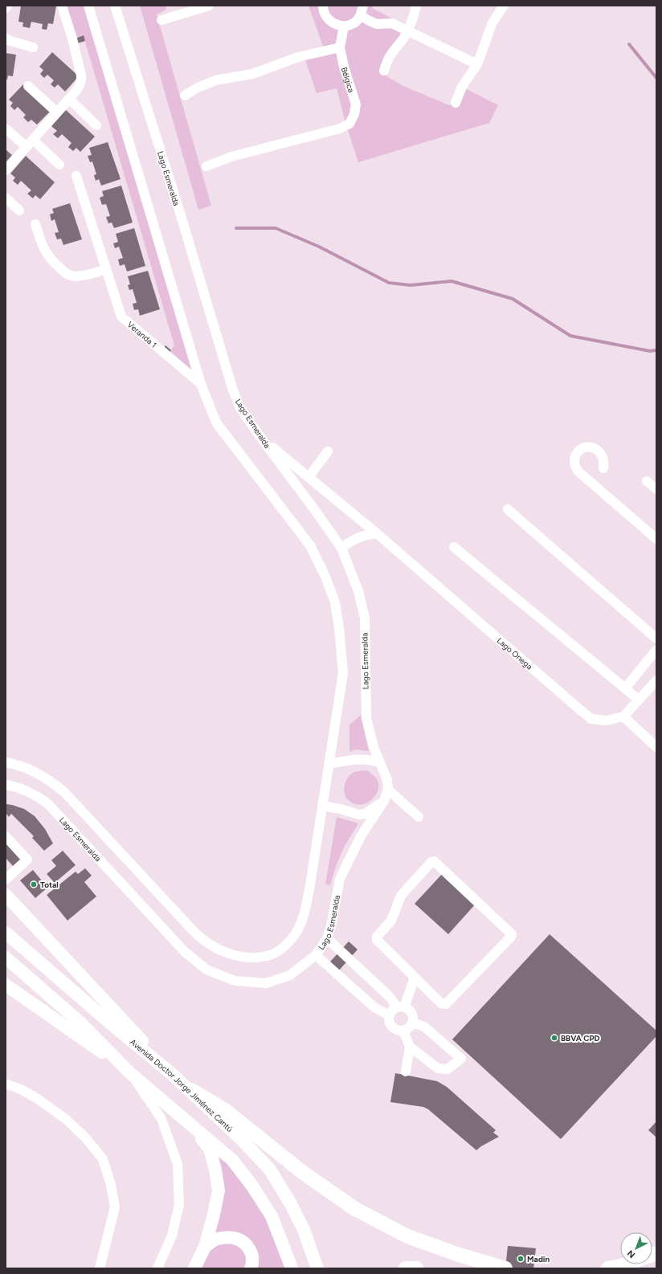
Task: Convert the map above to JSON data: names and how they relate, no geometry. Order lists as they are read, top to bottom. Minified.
{"streets":{"main road":["Avenida Doctor Jorge Jiménez Cantú"],"street":["Bélgica","Lago Esmeralda","Veranda 1","Lago Onega"]},"crossings":[["Lago Esmeralda","Lago Onega"]],"places":["Total","BBVA CPD","Madin"],"north":"bottom left"}
